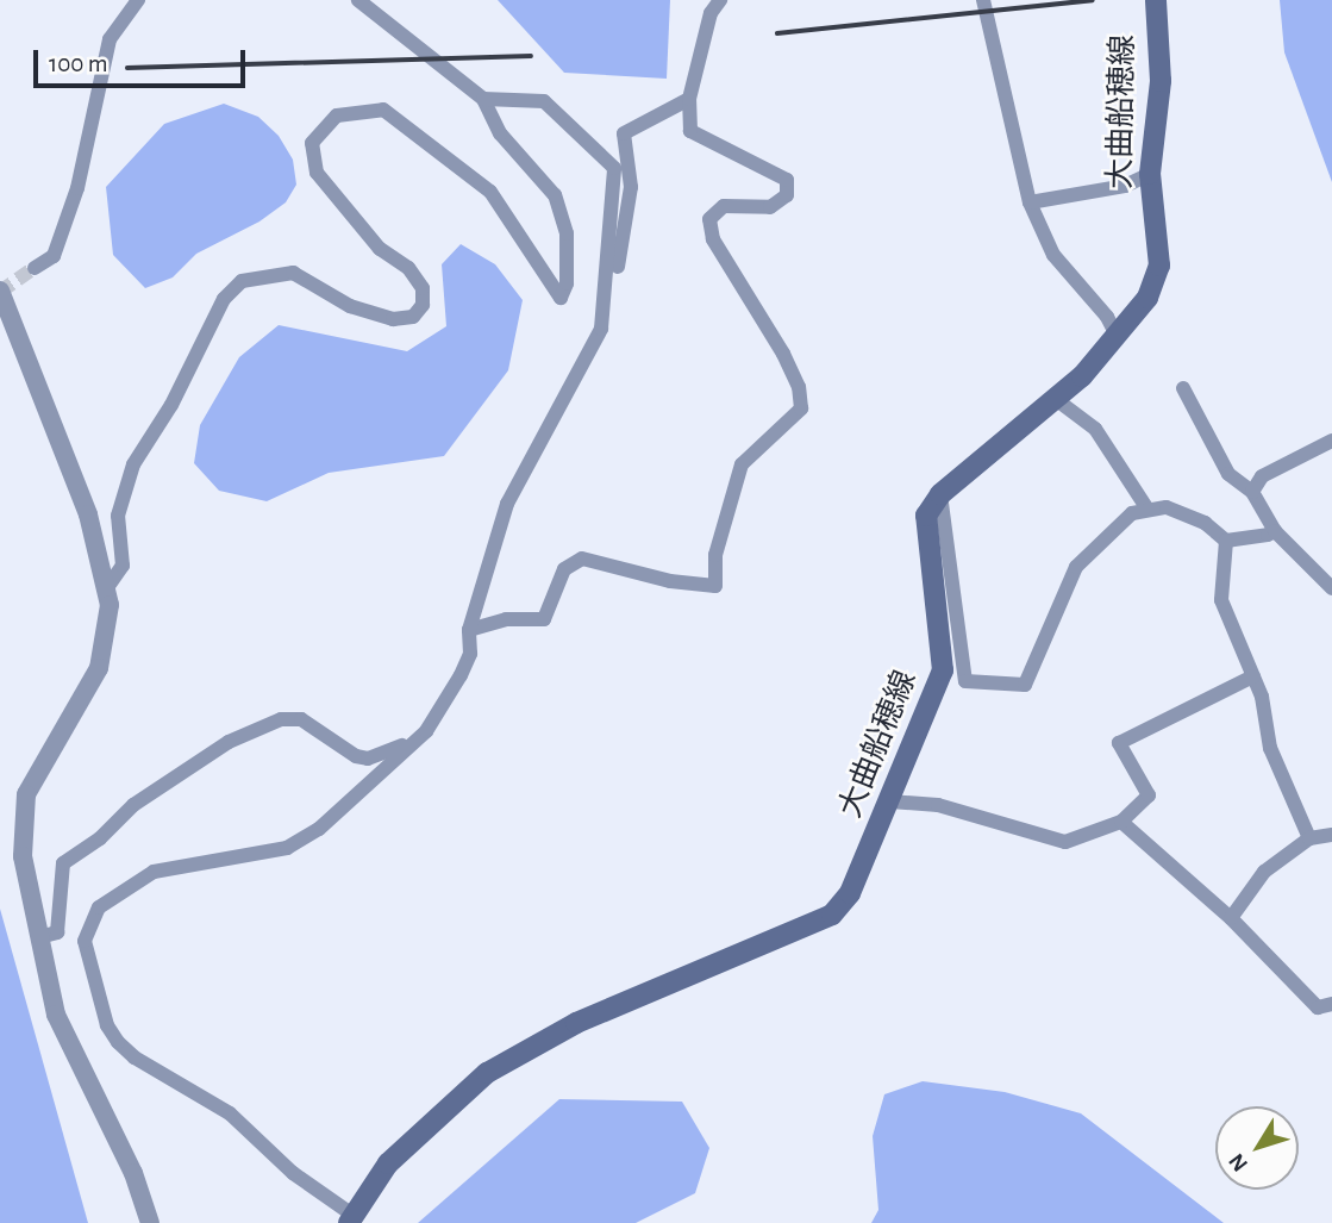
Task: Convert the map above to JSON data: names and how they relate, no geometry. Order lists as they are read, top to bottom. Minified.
{"streets":{"main road":["大曲船穂線"]},"scale_bar":"100 m","north":"bottom left"}
